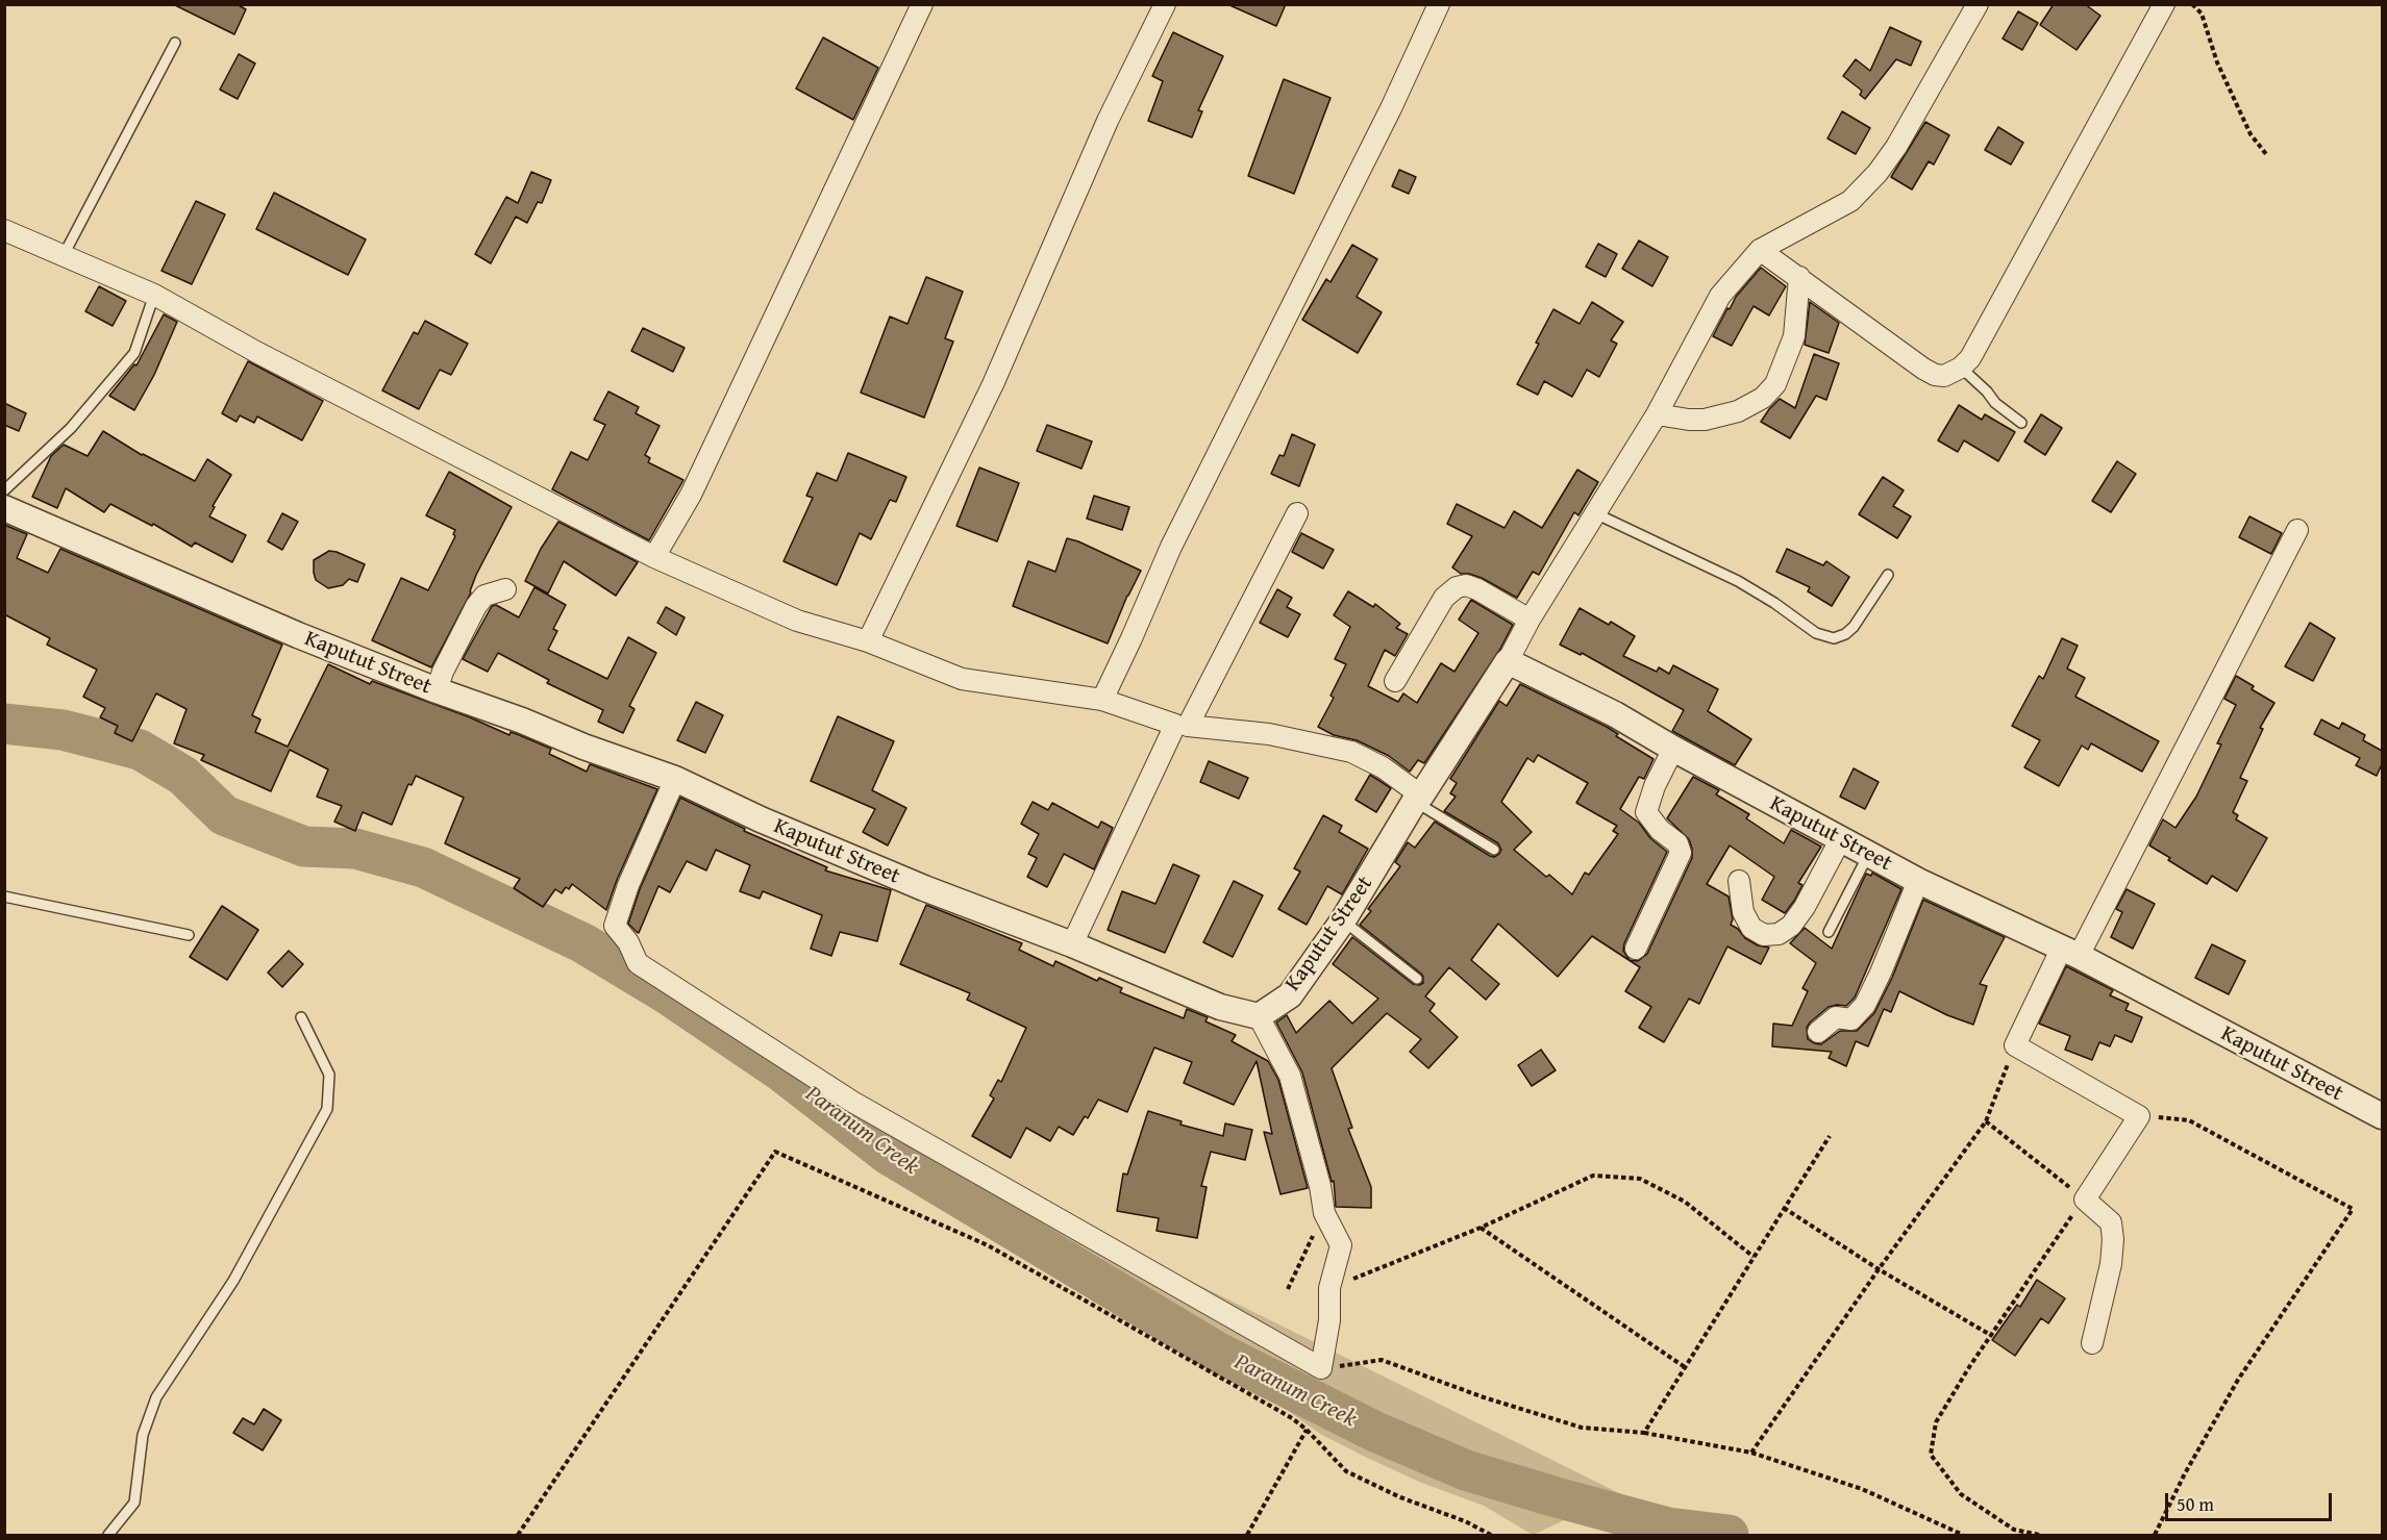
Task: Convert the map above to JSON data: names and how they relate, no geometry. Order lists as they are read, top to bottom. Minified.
{"streets":{"street":["Kaputut Street"]},"water":["Paranum Creek"],"scale_bar":"50 m"}
